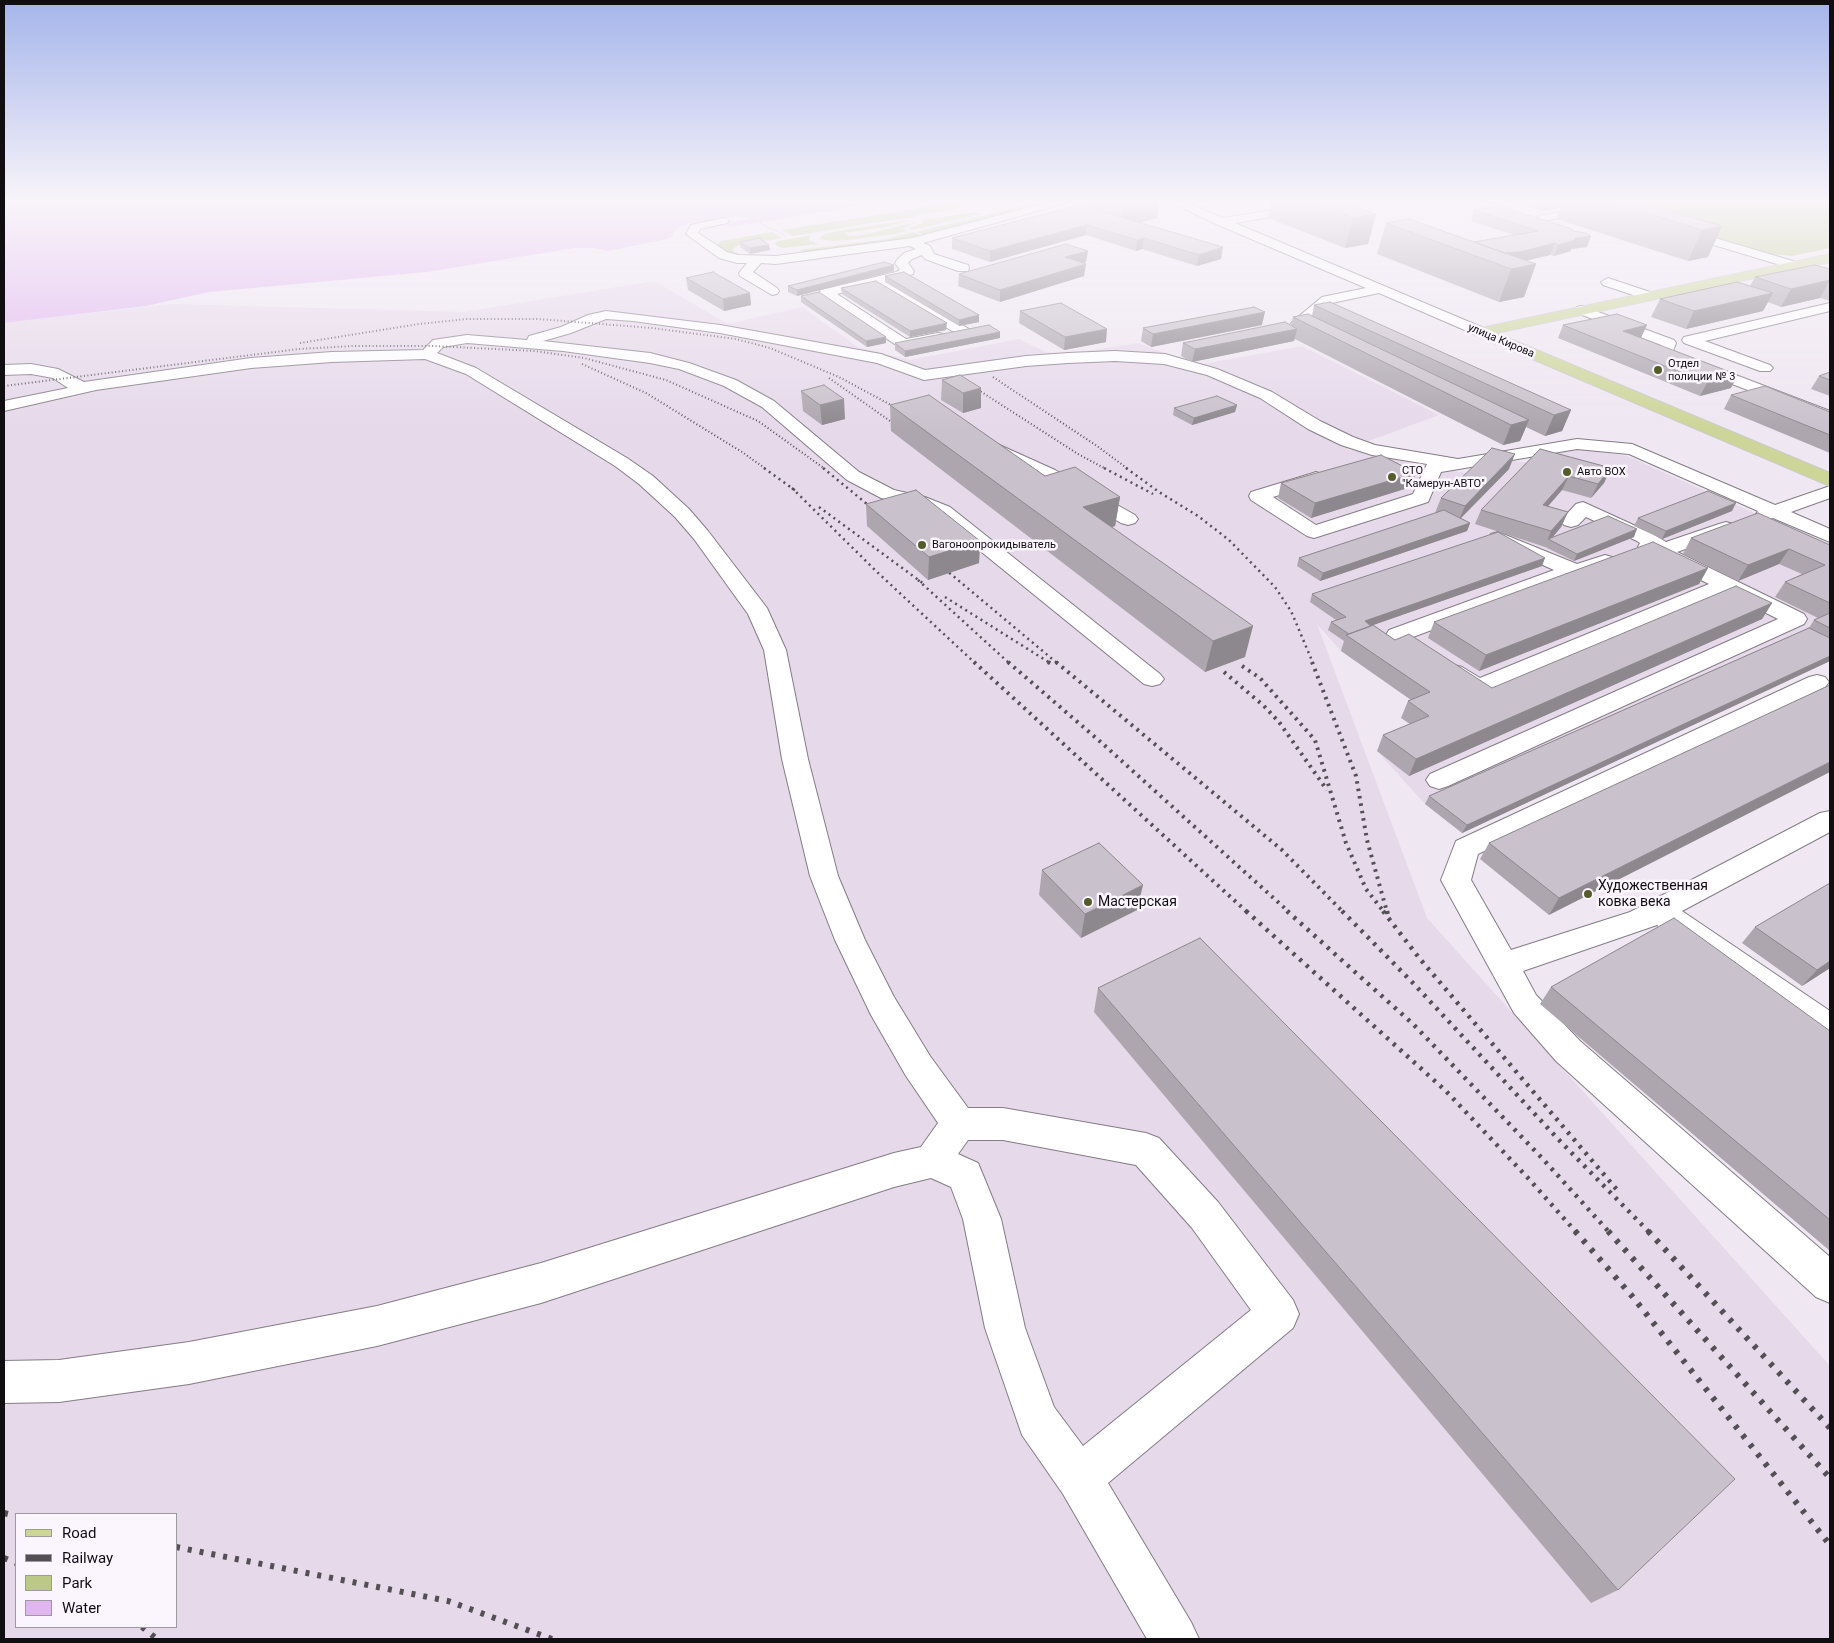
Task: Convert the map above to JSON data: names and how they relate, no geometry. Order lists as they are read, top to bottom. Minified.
{"streets":{"main road":["улица Кирова"]},"places":["Отдел полиции № 3","Авто BOX","СТО \"Камерун-АВТО\"","Вагоноопрокидыватель","Художественная ковка века","Мастерская"],"legend":["Road","Railway","Park","Water"]}
